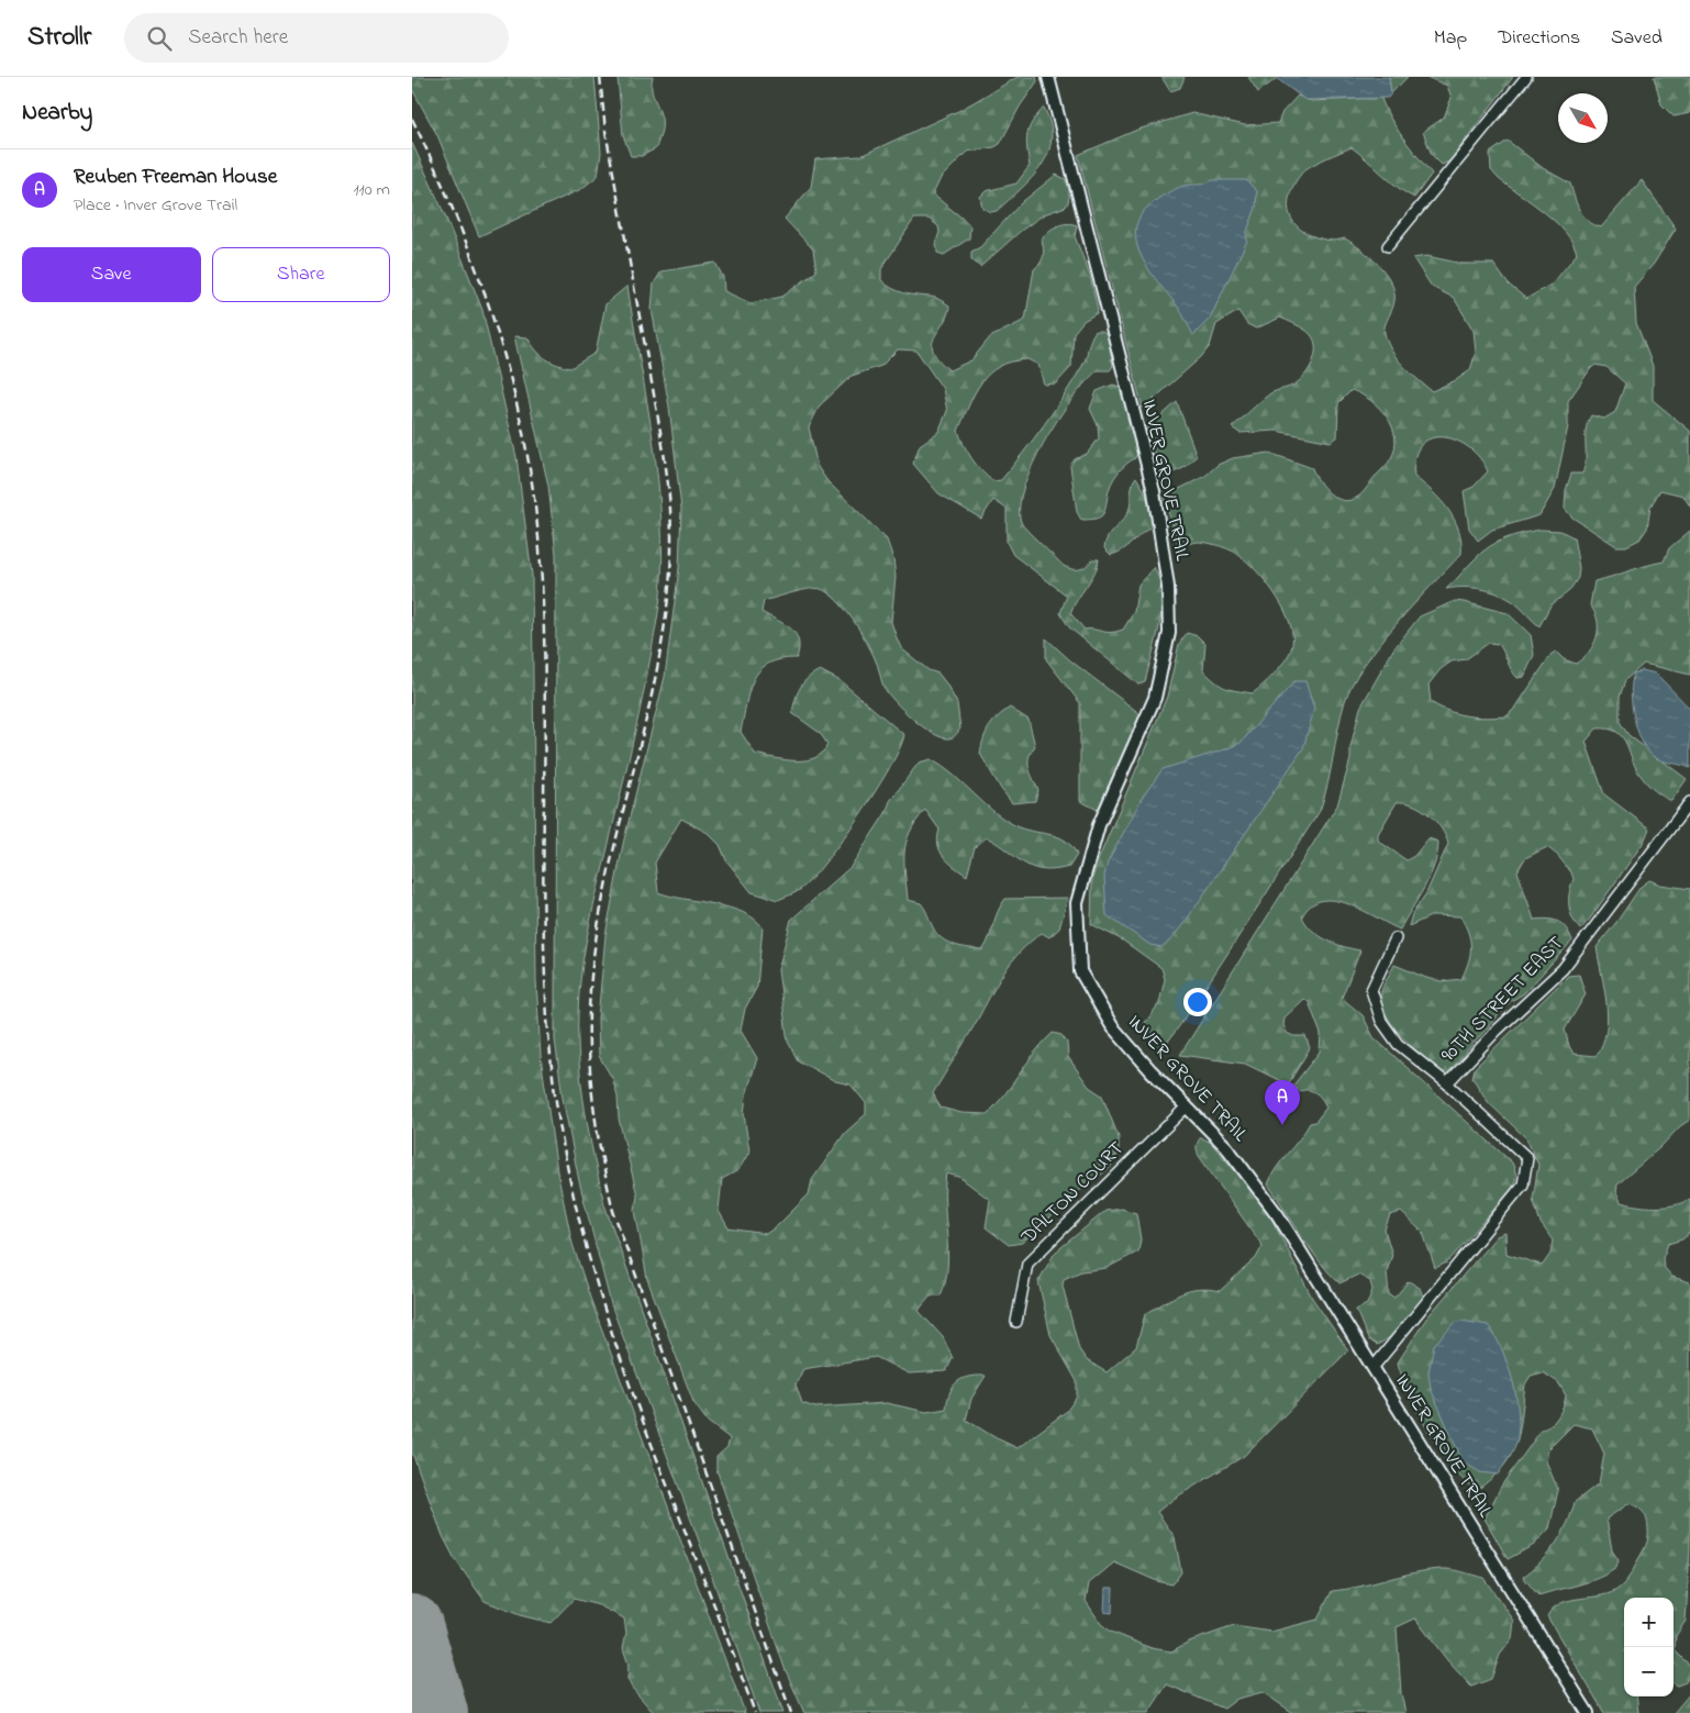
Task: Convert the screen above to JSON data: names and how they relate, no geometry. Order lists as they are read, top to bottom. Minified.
{"streets":{"street":["INVER GROVE TRAIL","90TH STREET EAST","DALTON COURT"]},"crossings":[["INVER GROVE TRAIL","90TH STREET EAST"],["INVER GROVE TRAIL","DALTON COURT"]],"north":"bottom right","page":{"header":"Strollr","search":"Search here","nav":["Map","Directions","Saved"],"heading":"Nearby","list":[{"mark":"A","name":"Reuben Freeman House","note":"Place · Inver Grove Trail","value":"110 m"}],"buttons":["Save","Share"],"pins":"A","map_buttons":["+","−"]}}
